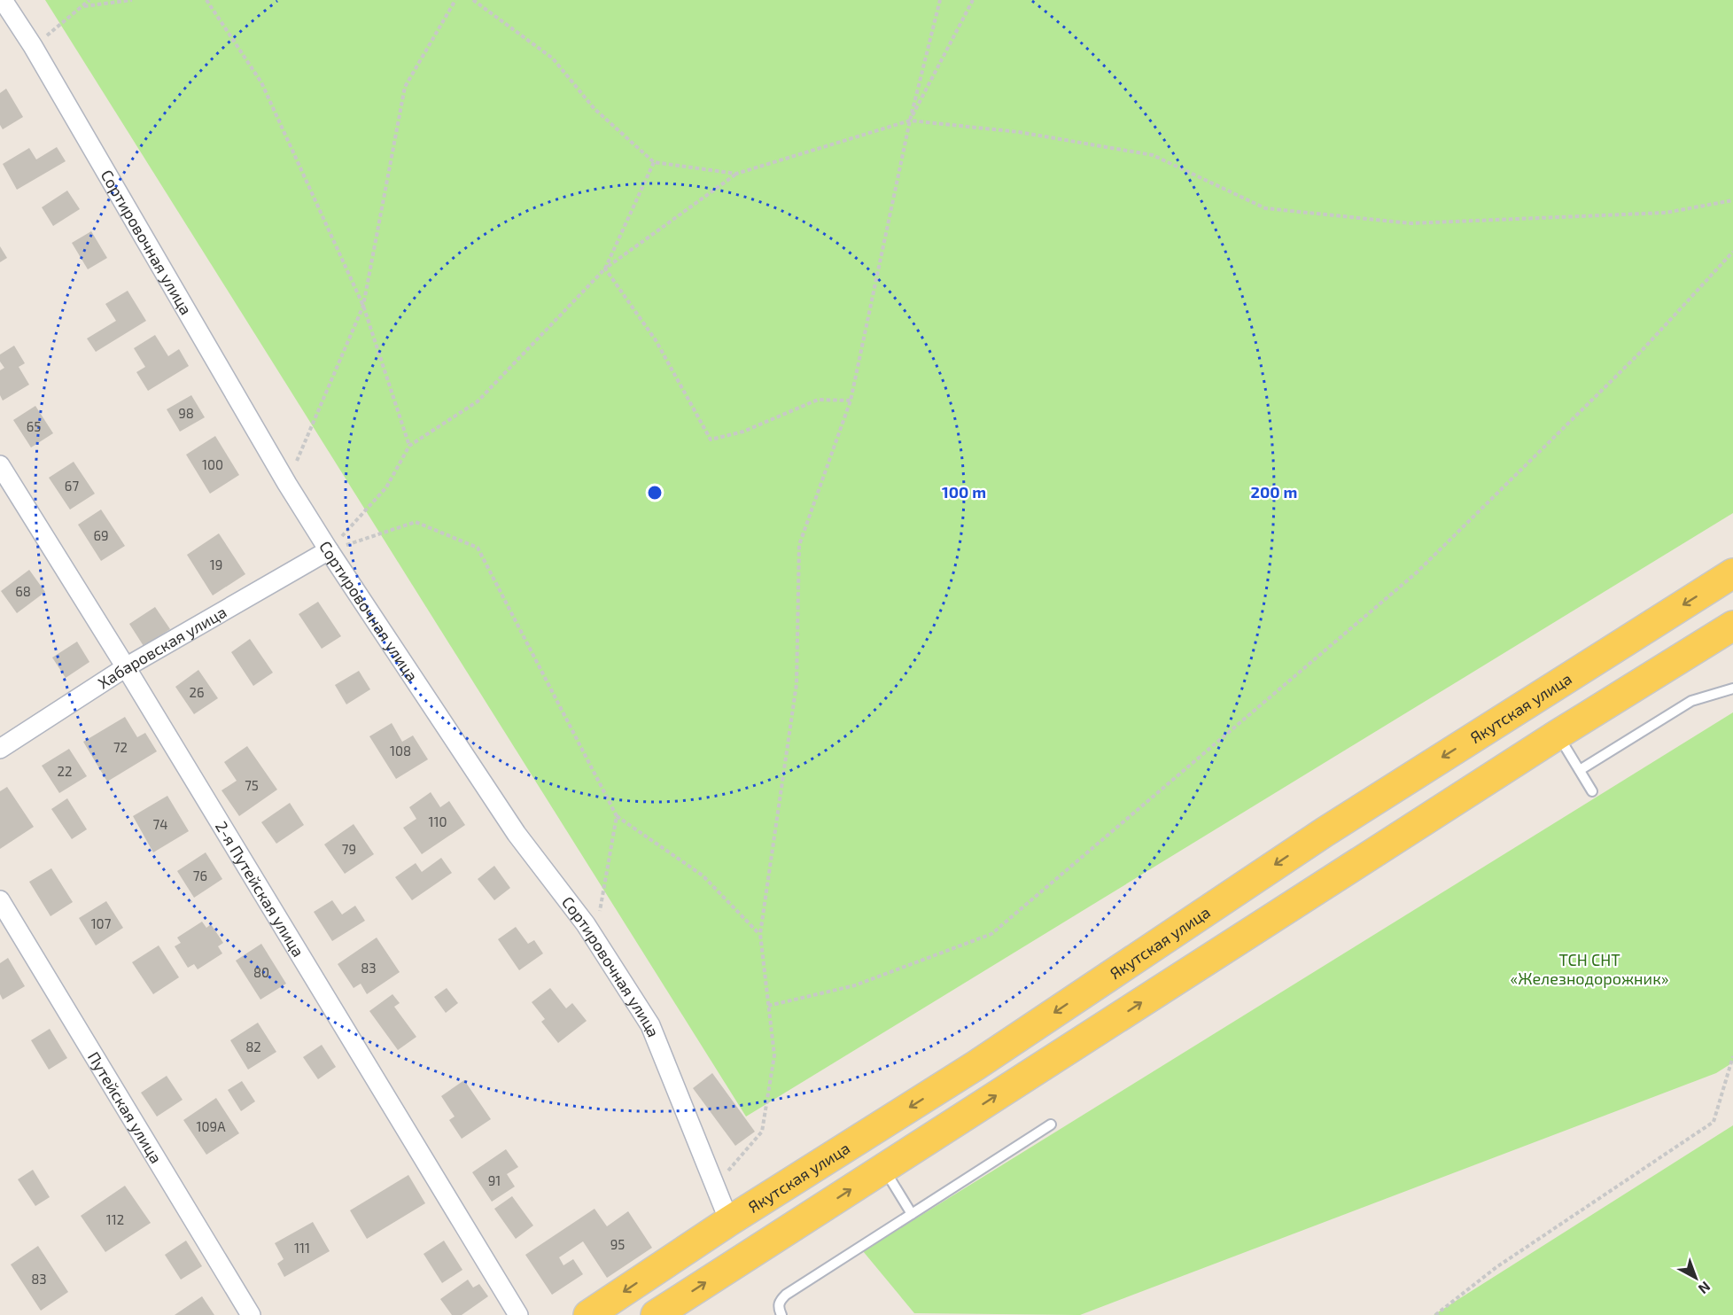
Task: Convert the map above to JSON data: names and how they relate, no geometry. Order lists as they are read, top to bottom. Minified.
{"streets":{"main road":["Якутская улица"],"street":["Сортировочная улица","Хабаровская улица","2-я Путейская улица","Путейская улица"]},"crossings":[["Сортировочная улица","Хабаровская улица"],["Сортировочная улица","Якутская улица"],["Хабаровская улица","2-я Путейская улица"]],"parks":["ТСН СНТ «Железнодорожник»"],"house_numbers":["98","65","100","67","69","19","68","26","72","108","22","75","110","74","79","76","107","83","80","82","109А","91","112","95","111","83"],"north":"bottom right","rings":["100 m","200 m"]}
